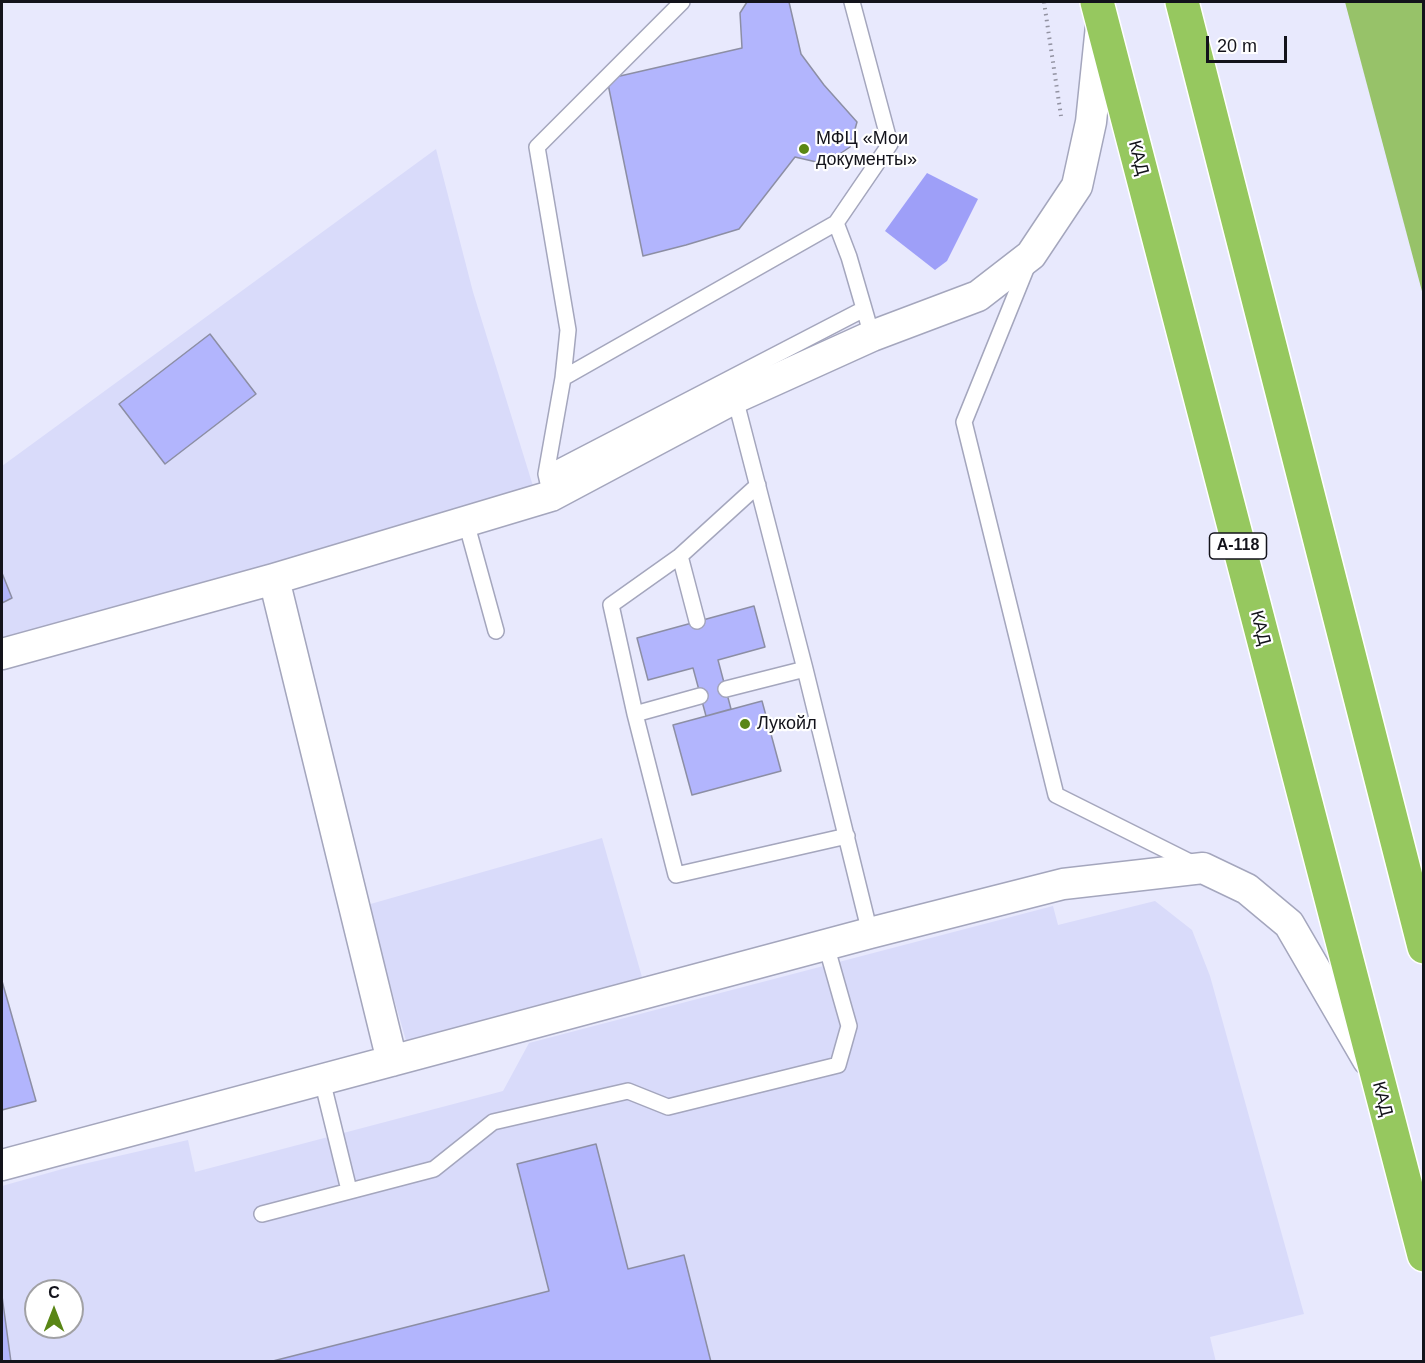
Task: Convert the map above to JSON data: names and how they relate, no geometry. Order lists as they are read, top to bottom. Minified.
{"streets":{"highway":["КАД","А-118"]},"places":["МФЦ «Мои документы»","Лукойл"],"scale_bar":"20 m","north":"top"}
